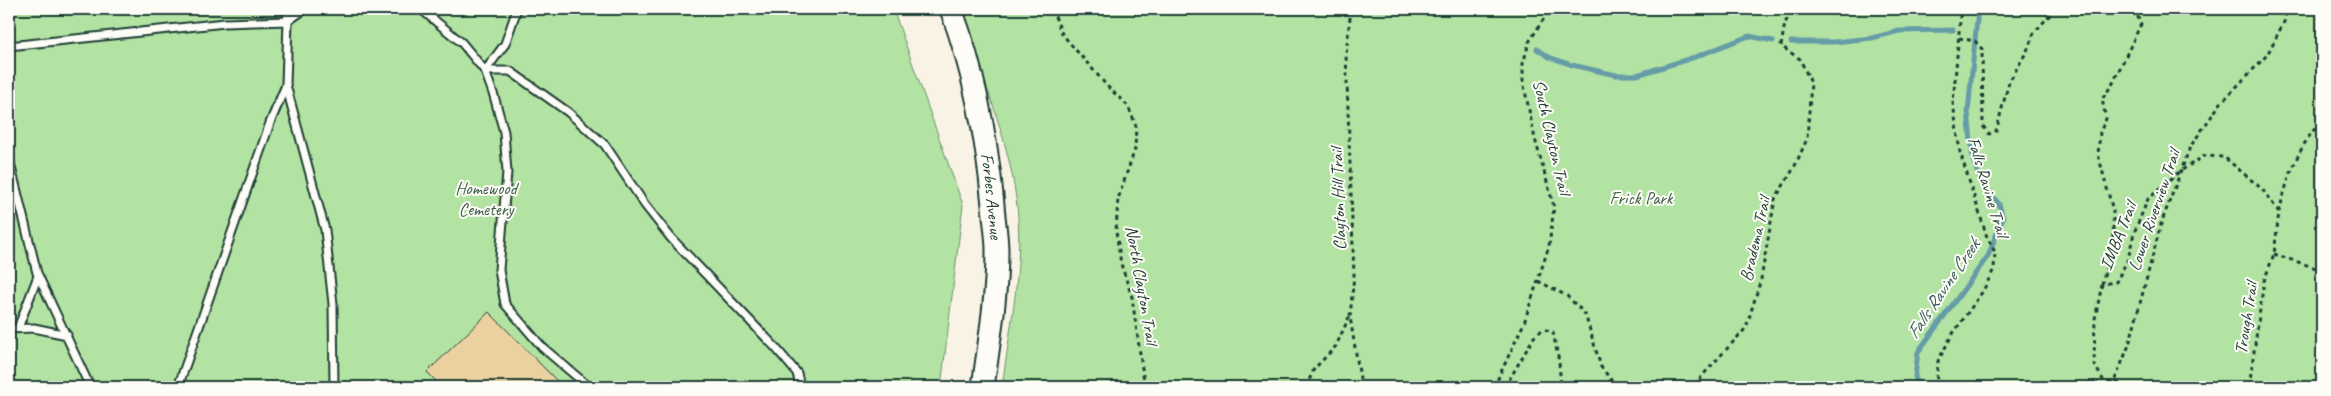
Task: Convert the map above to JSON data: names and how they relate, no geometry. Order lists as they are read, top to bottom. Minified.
{"streets":{"main road":["Forbes Avenue"],"path":["South Clayton Trail","Falls Ravine Trail","Clayton Hill Trail","Lower Riverview Trail","IMBA Trail","Bradema Trail","North Clayton Trail","Trough Trail"]},"crossings":[["Lower Riverview Trail","IMBA Trail"]],"water":["Falls Ravine Creek"],"parks":["Homewood Cemetery","Frick Park"]}
